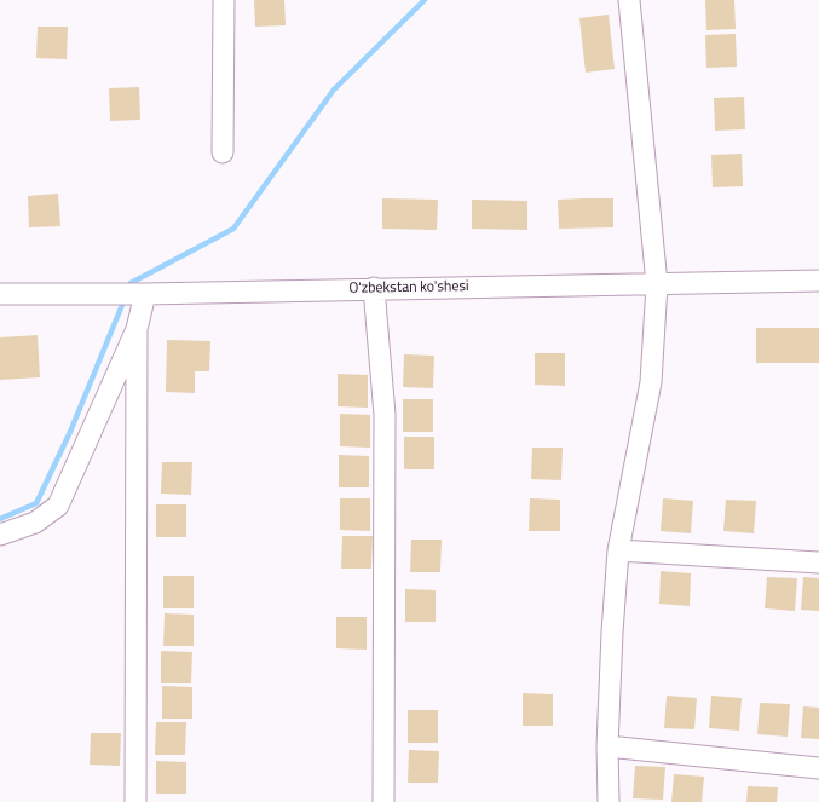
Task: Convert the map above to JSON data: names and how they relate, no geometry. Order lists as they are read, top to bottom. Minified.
{"streets":{"street":["O'zbekstan ko'shesi"]}}
